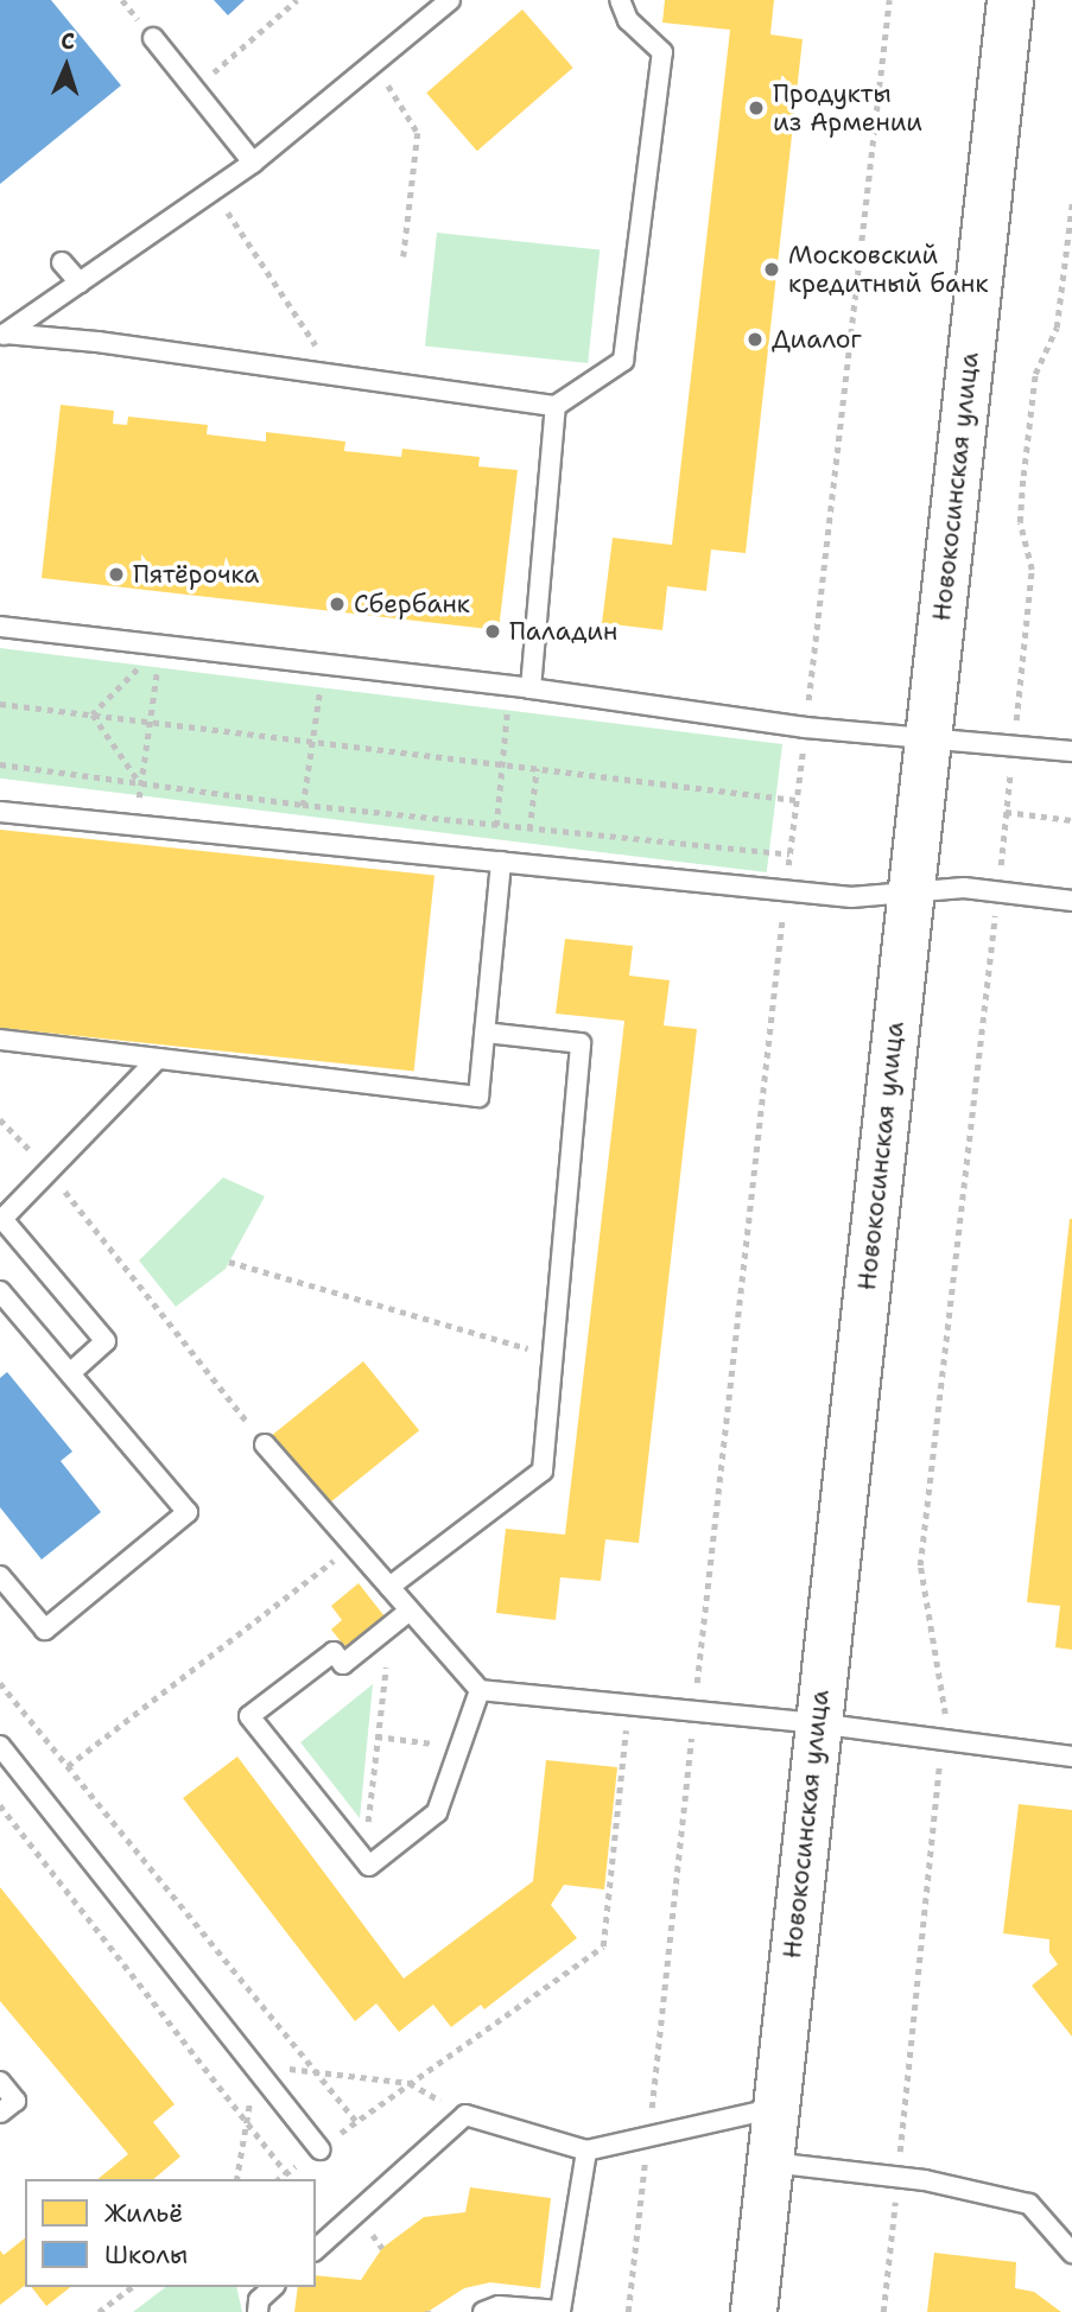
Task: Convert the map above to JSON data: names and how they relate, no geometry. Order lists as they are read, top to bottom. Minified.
{"streets":{"street":["Новокосинская улица"]},"places":["Продукты из Армении","Московский кредитный банк","Диалог","Пятёрочка","Сбербанк","Паладин"],"legend":["Жильё","Школы"],"north":"top"}
